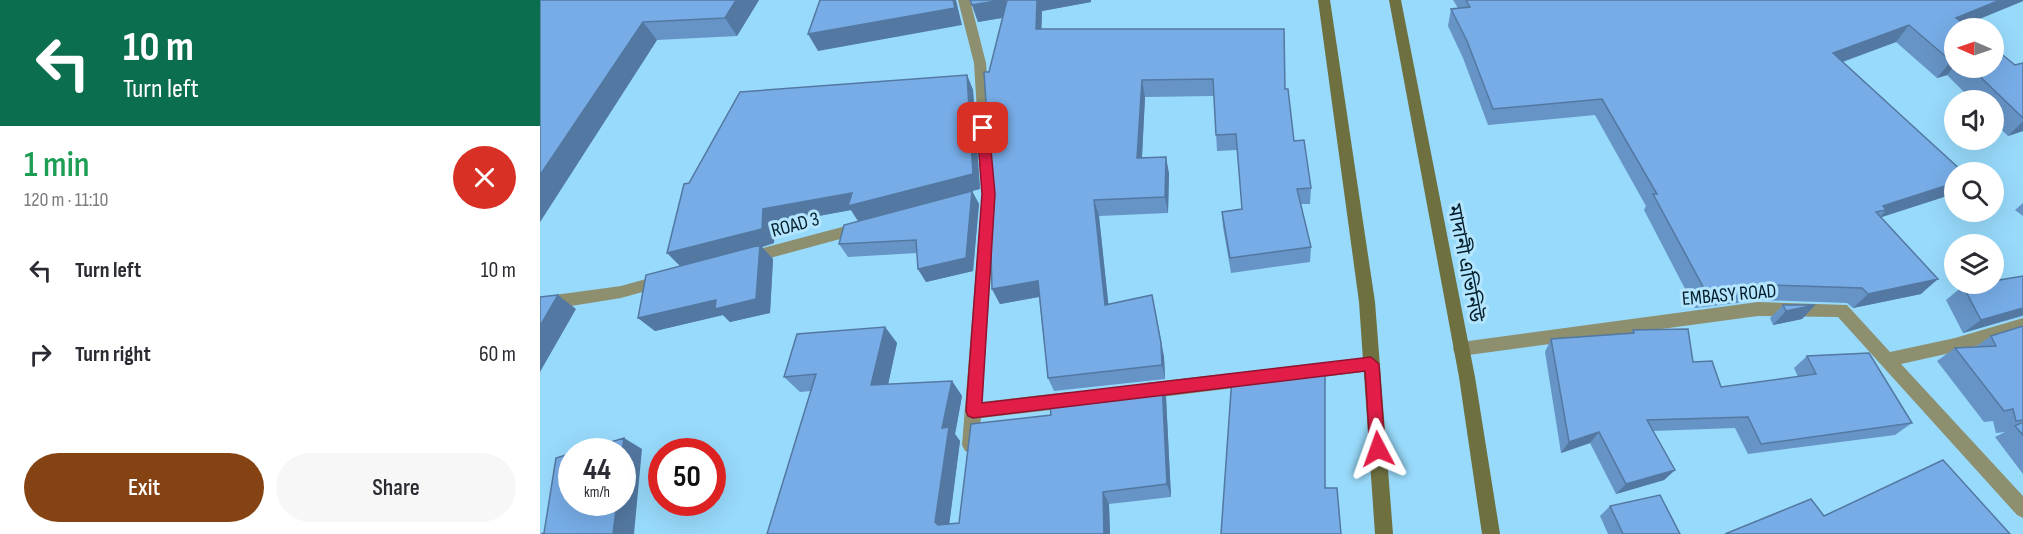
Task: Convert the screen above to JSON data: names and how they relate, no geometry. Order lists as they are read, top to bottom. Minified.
{"streets":{"main road":["মাদানী এভিনিউ"],"street":["ROAD 3","EMBASY ROAD"]},"crossings":[["মাদানী এভিনিউ","EMBASY ROAD"]],"north":"left","page":{"turn":["10 m","Turn left"],"heading":["1 min","120 m · 11:10"],"list":[{"name":"Turn left","value":"10 m"},{"name":"Turn right","value":"60 m"}],"speed":"44 km/h","limit":"50","buttons":["Exit","Share"]}}
